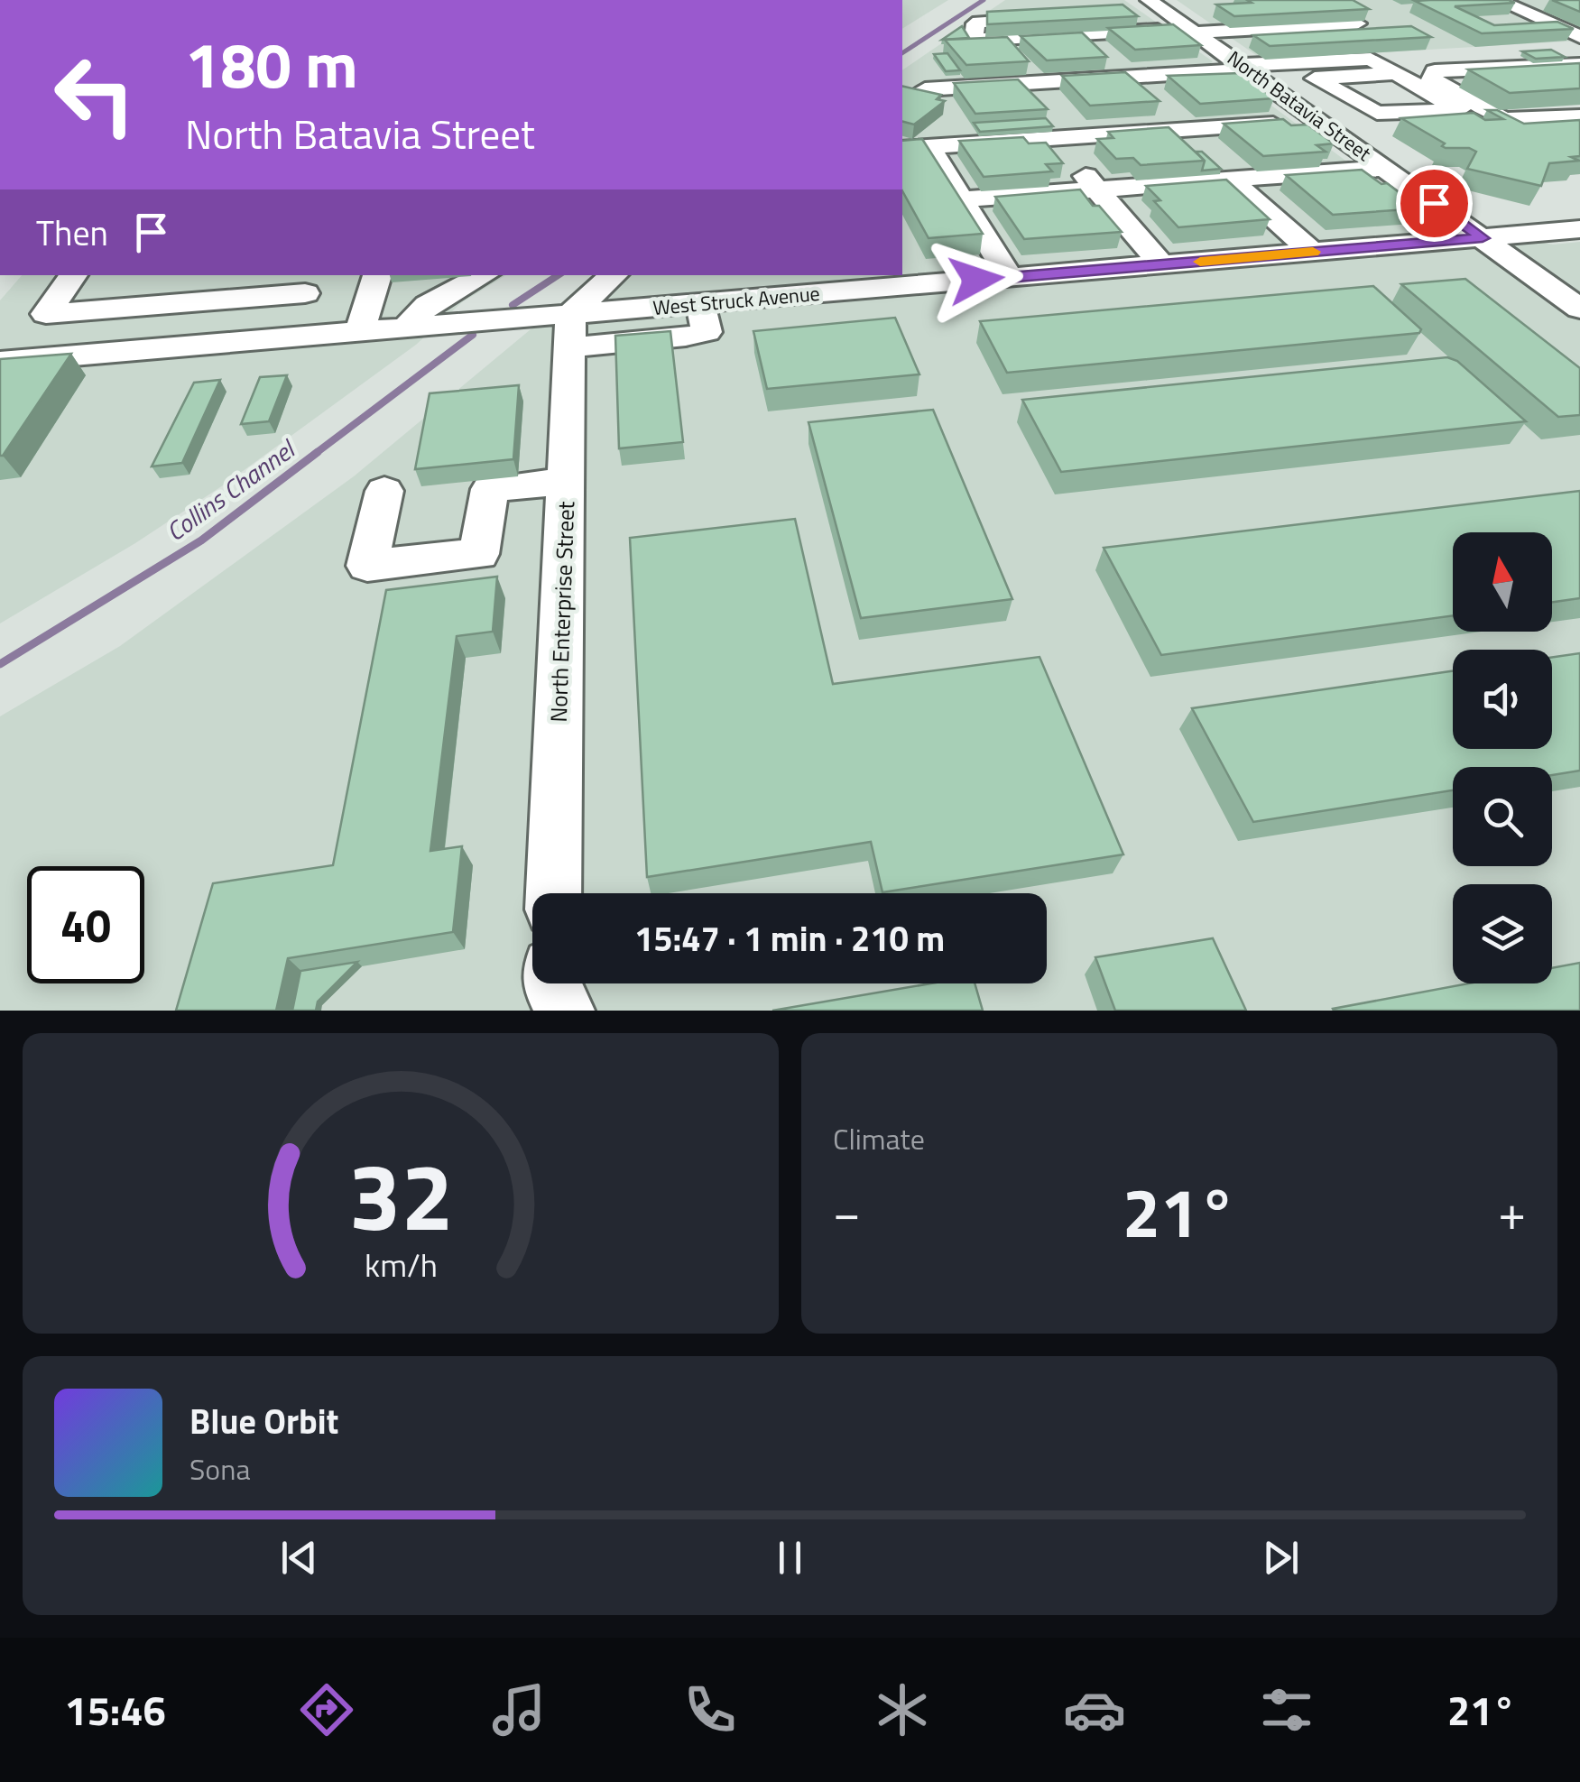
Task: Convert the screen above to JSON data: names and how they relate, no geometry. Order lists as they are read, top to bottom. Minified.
{"streets":{"street":["North Batavia Street","West Struck Avenue","North Enterprise Street"]},"crossings":[["North Batavia Street","West Struck Avenue"],["West Struck Avenue","North Enterprise Street"]],"water":["Collins Channel"],"north":"top","page":{"turn":["180 m","North Batavia Street"],"then":"Then","limit":"40","trip":"15:47 · 1 min · 210 m","tile":"Climate","heat":["−","21°","+"],"song":["Blue Orbit","Sona"],"tabs":["15:46","21°"],"gauge":["32","km/h"]}}
